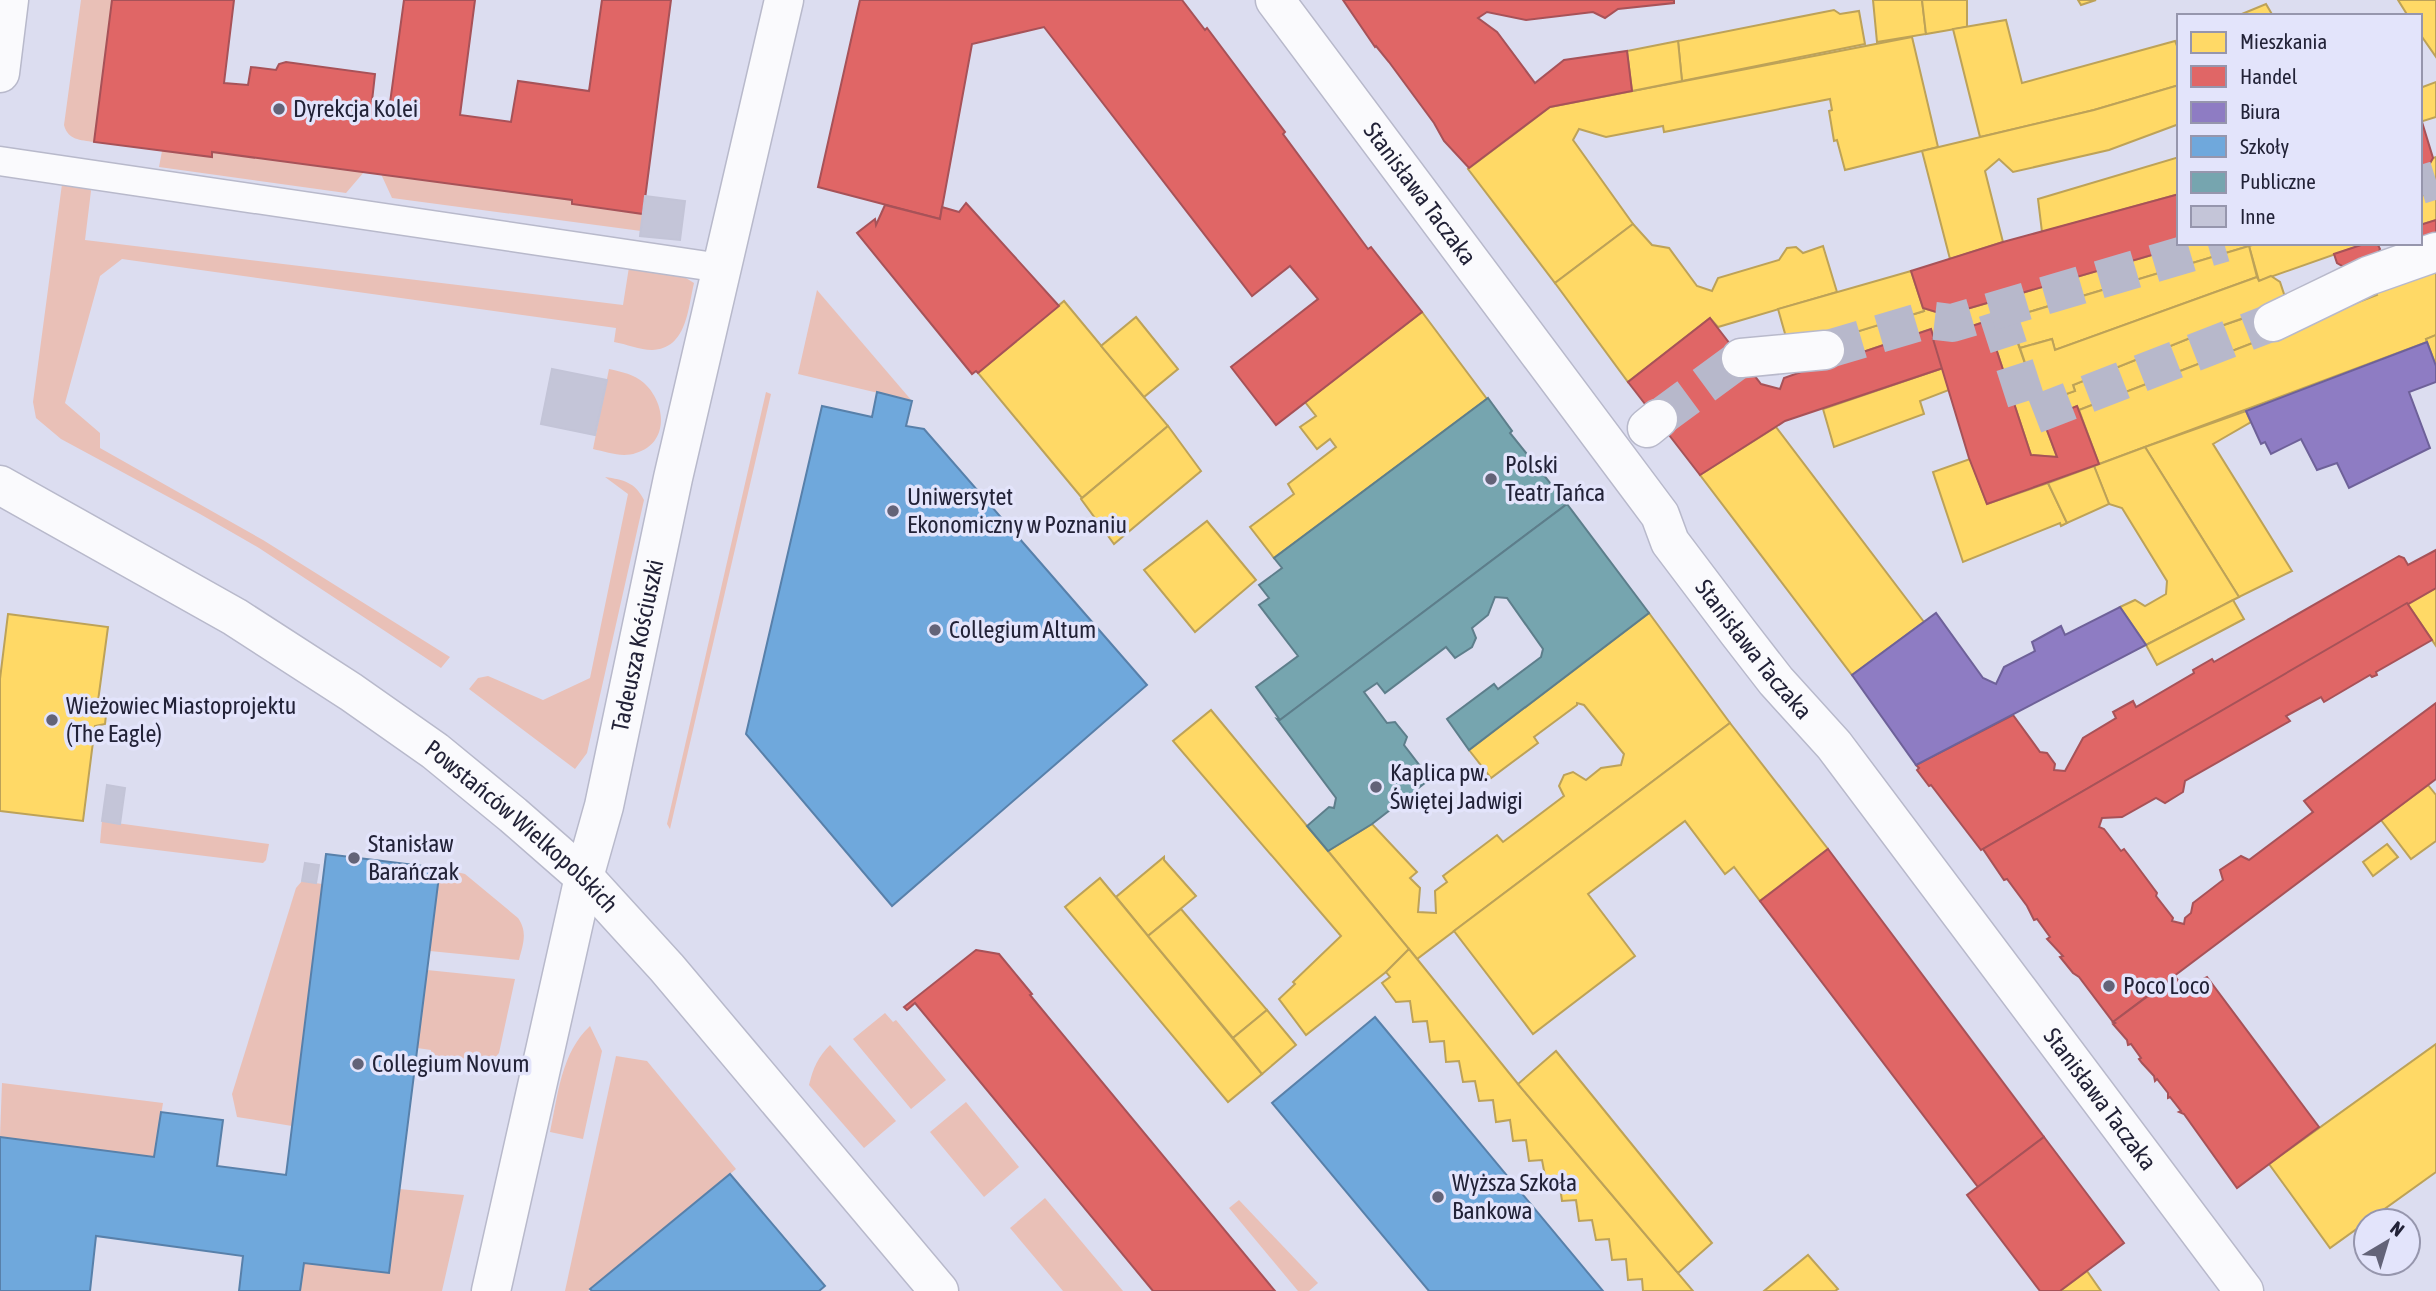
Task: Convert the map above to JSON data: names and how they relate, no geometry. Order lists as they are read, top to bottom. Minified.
{"streets":{"street":["Stanisława Taczaka","Tadeusza Kościuszki","Powstańców Wielkopolskich"]},"crossings":[["Tadeusza Kościuszki","Powstańców Wielkopolskich"]],"places":["Dyrekcja Kolei","Polski Teatr Tańca","Uniwersytet Ekonomiczny w Poznaniu","Collegium Altum","Wieżowiec Miastoprojektu (The Eagle)","Kaplica pw. Świętej Jadwigi","Stanisław Barańczak","Poco Loco","Collegium Novum","Wyższa Szkoła Bankowa"],"legend":["Mieszkania","Handel","Biura","Szkoły","Publiczne","Inne"],"north":"top right"}
